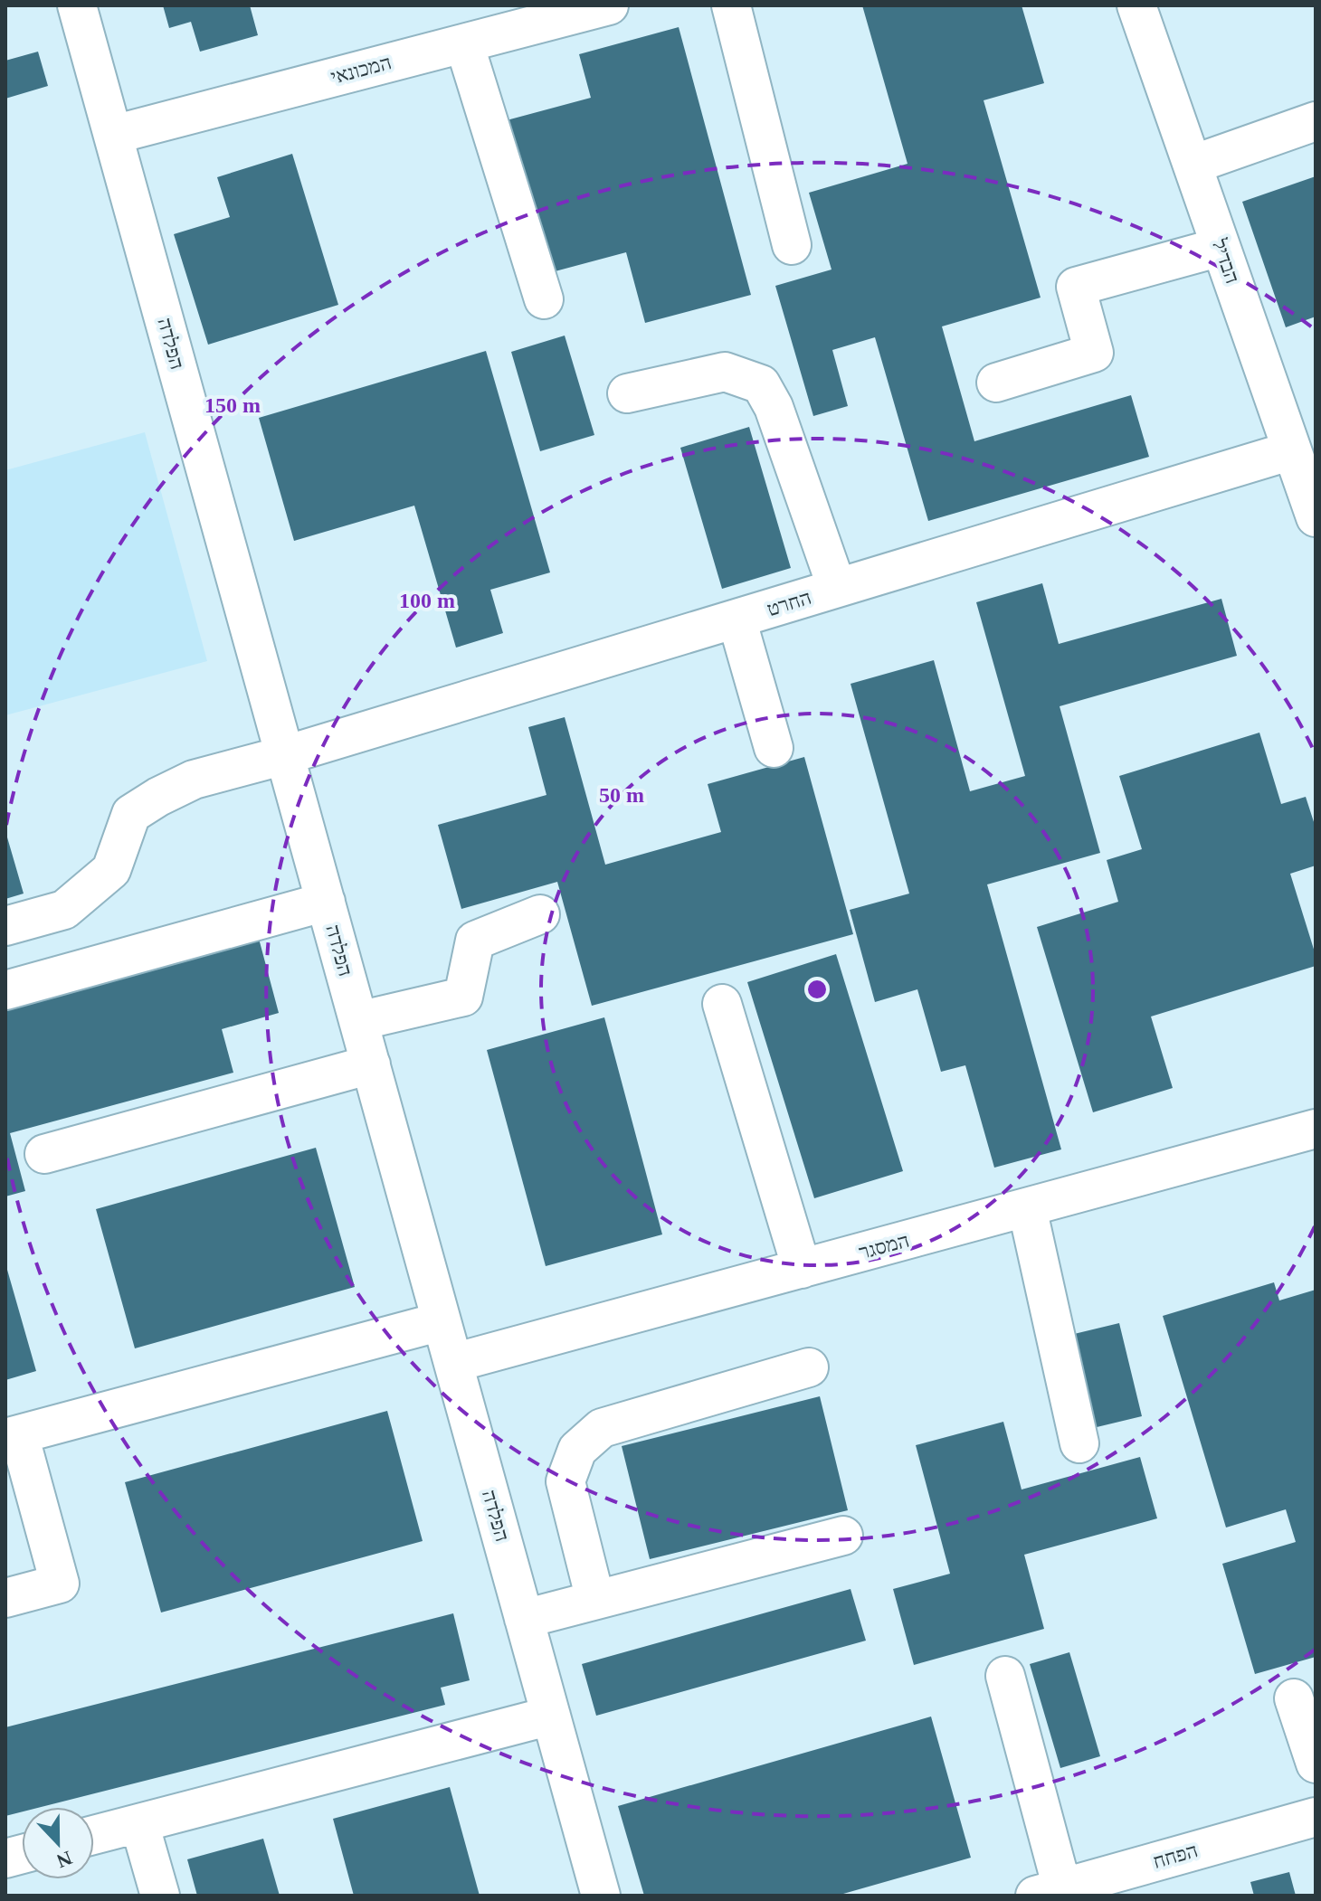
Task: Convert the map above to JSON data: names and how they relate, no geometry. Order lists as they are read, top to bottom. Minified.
{"streets":{"street":["המכונאי","הבדיל","הפלדה","החרט","המסגר","הפחח"]},"crossings":[["המכונאי","הפלדה"],["הבדיל","החרט"],["הפלדה","החרט"],["הפלדה","המסגר"]],"north":"bottom","rings":["150 m","100 m","50 m"]}
